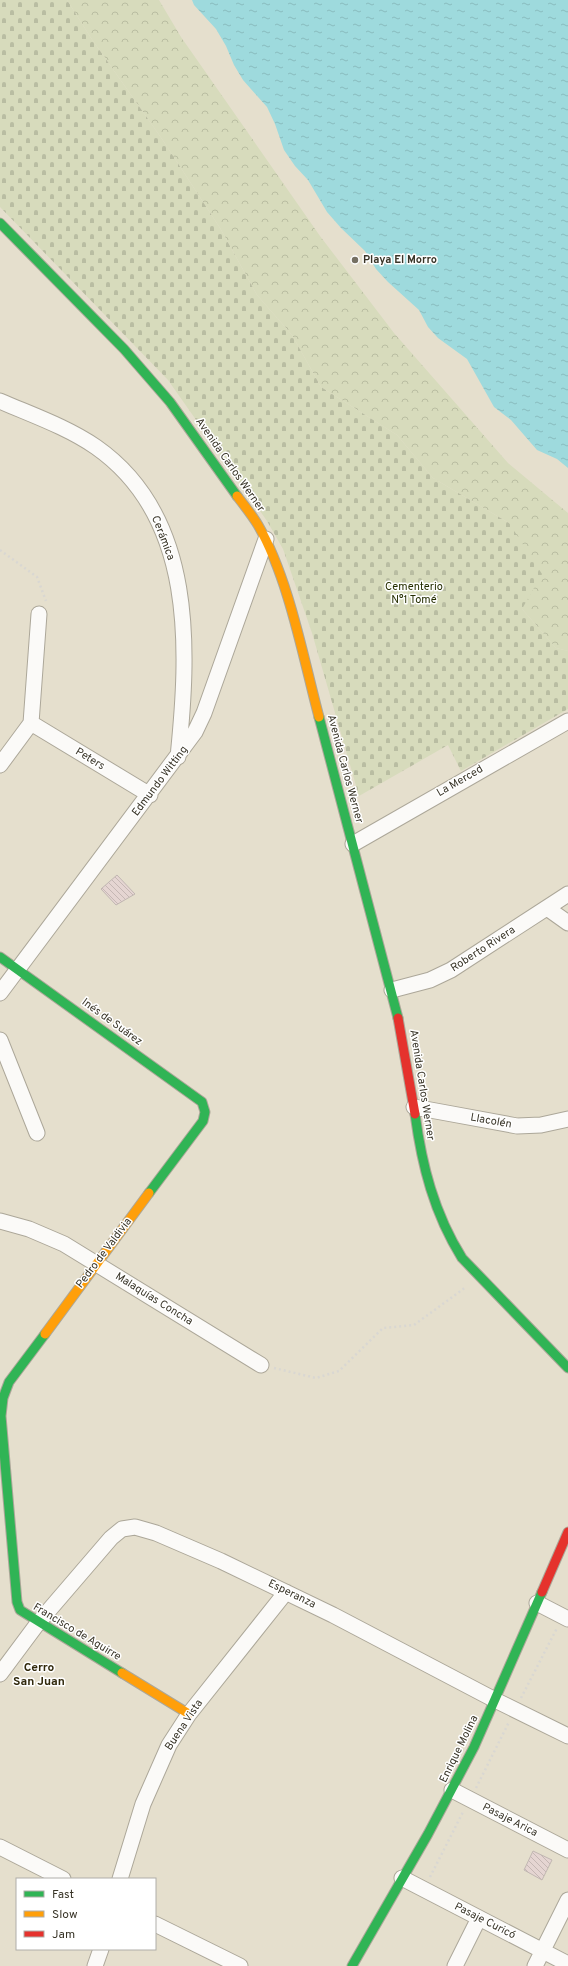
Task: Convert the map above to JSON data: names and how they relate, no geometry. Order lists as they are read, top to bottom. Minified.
{"streets":{"main road":["Avenida Carlos Werner","Inés de Suárez","Pedro de Valdivia","Francisco de Aguirre","Enrique Molina"],"street":["Cerámica","Peters","Edmundo Witting","La Merced","Roberto Rivera","Llacolén","Malaquías Concha","Esperanza","Buena Vista","Pasaje Arica","Pasaje Curicó"]},"crossings":[["Avenida Carlos Werner","Edmundo Witting"],["Avenida Carlos Werner","La Merced"],["Avenida Carlos Werner","Roberto Rivera"],["Avenida Carlos Werner","Llacolén"],["Cerámica","Edmundo Witting"],["Peters","Edmundo Witting"],["Edmundo Witting","Inés de Suárez"],["Inés de Suárez","Pedro de Valdivia"],["Pedro de Valdivia","Malaquías Concha"],["Pedro de Valdivia","Francisco de Aguirre"],["Esperanza","Francisco de Aguirre"],["Esperanza","Buena Vista"],["Esperanza","Enrique Molina"],["Francisco de Aguirre","Buena Vista"],["Enrique Molina","Pasaje Arica"],["Enrique Molina","Pasaje Curicó"]],"districts":["Cerro San Juan"],"parks":["Cementerio N°1 Tomé"],"places":["Playa El Morro"],"legend":["Fast","Slow","Jam"]}
